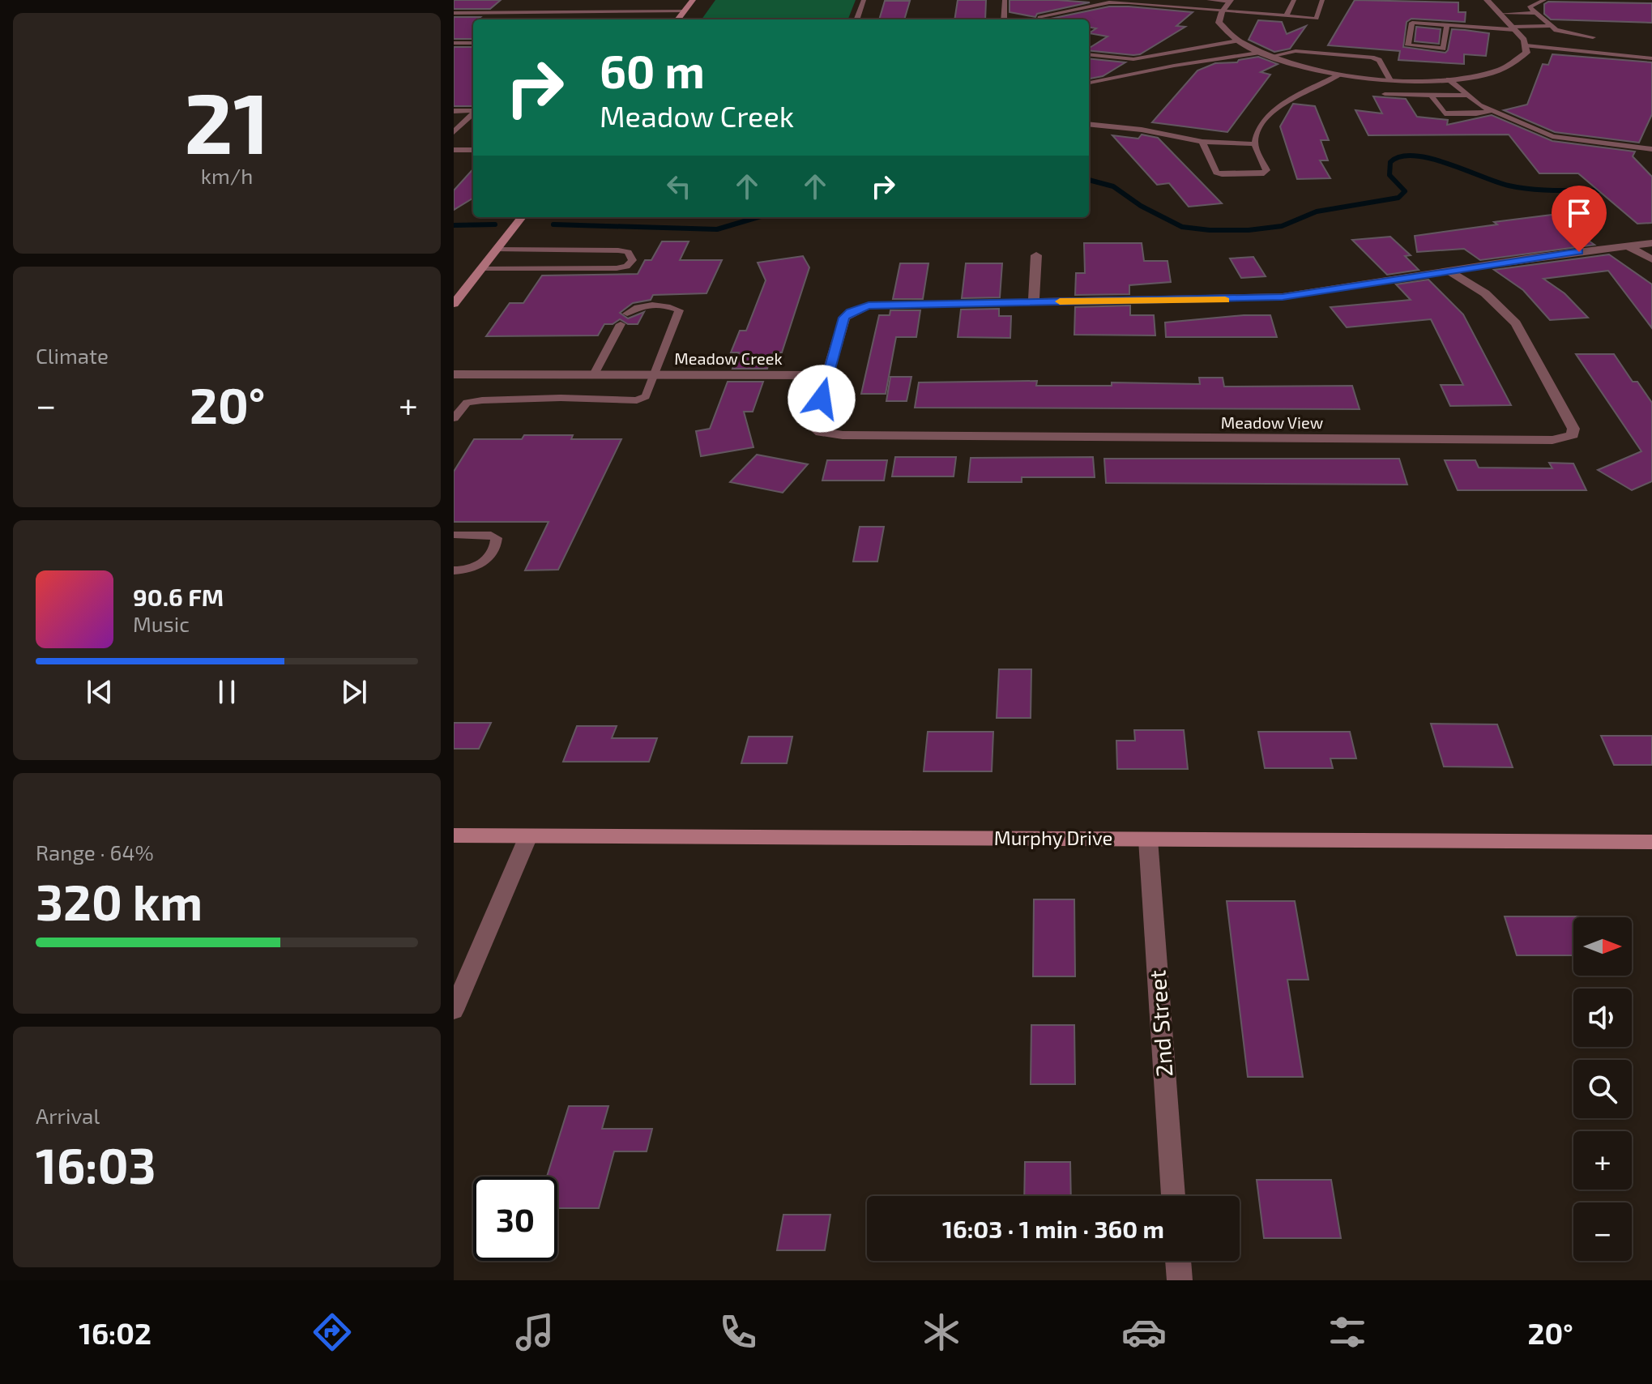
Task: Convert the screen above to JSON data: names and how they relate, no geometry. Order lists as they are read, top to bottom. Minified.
{"streets":{"main road":["Murphy Drive"],"street":["Meadow Creek","Meadow View","2nd Street"]},"crossings":[["Meadow Creek","Meadow View"],["Murphy Drive","2nd Street"]],"north":"right","page":{"tile":[["21","km/h"],"Climate",["Range · 64%","320 km"],["Arrival","16:03"]],"turn":["60 m","Meadow Creek"],"heat":["−","20°","+"],"song":["90.6 FM","Music"],"map_buttons":["+","−"],"limit":"30","trip":"16:03 · 1 min · 360 m","tabs":["16:02","20°"]}}
